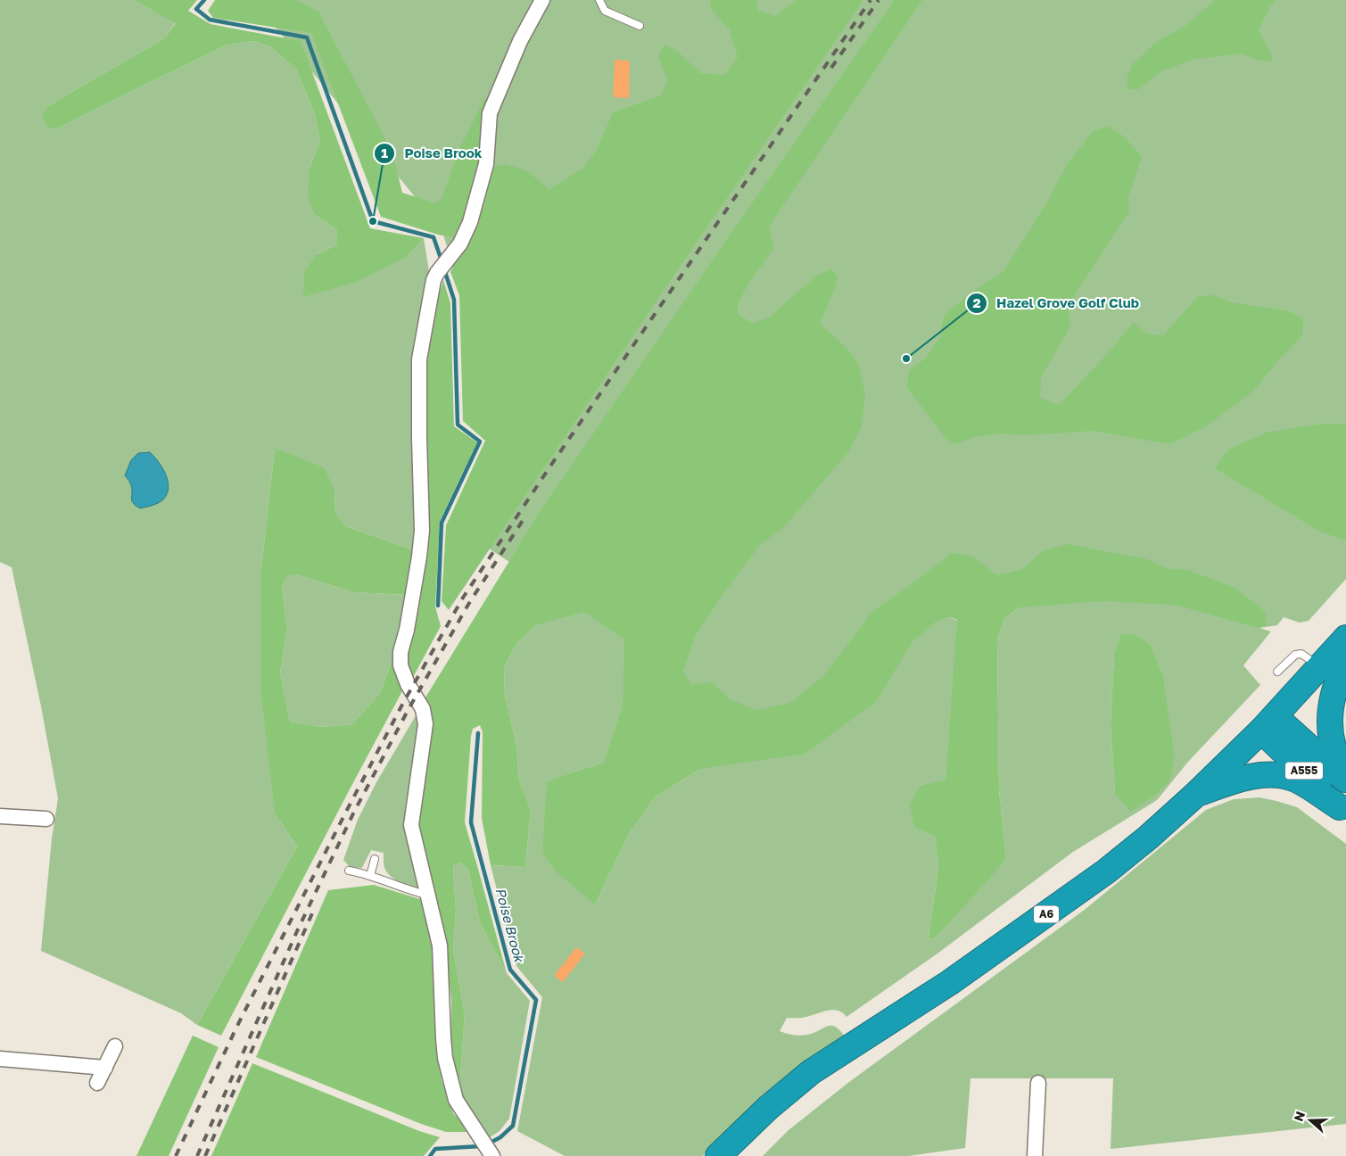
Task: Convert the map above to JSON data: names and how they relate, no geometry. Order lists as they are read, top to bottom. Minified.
{"streets":{"highway":["A555","A6"]},"crossings":[["A555","A6"]],"water":["Poise Brook"],"places":["Poise Brook","Hazel Grove Golf Club"],"north":"left"}
